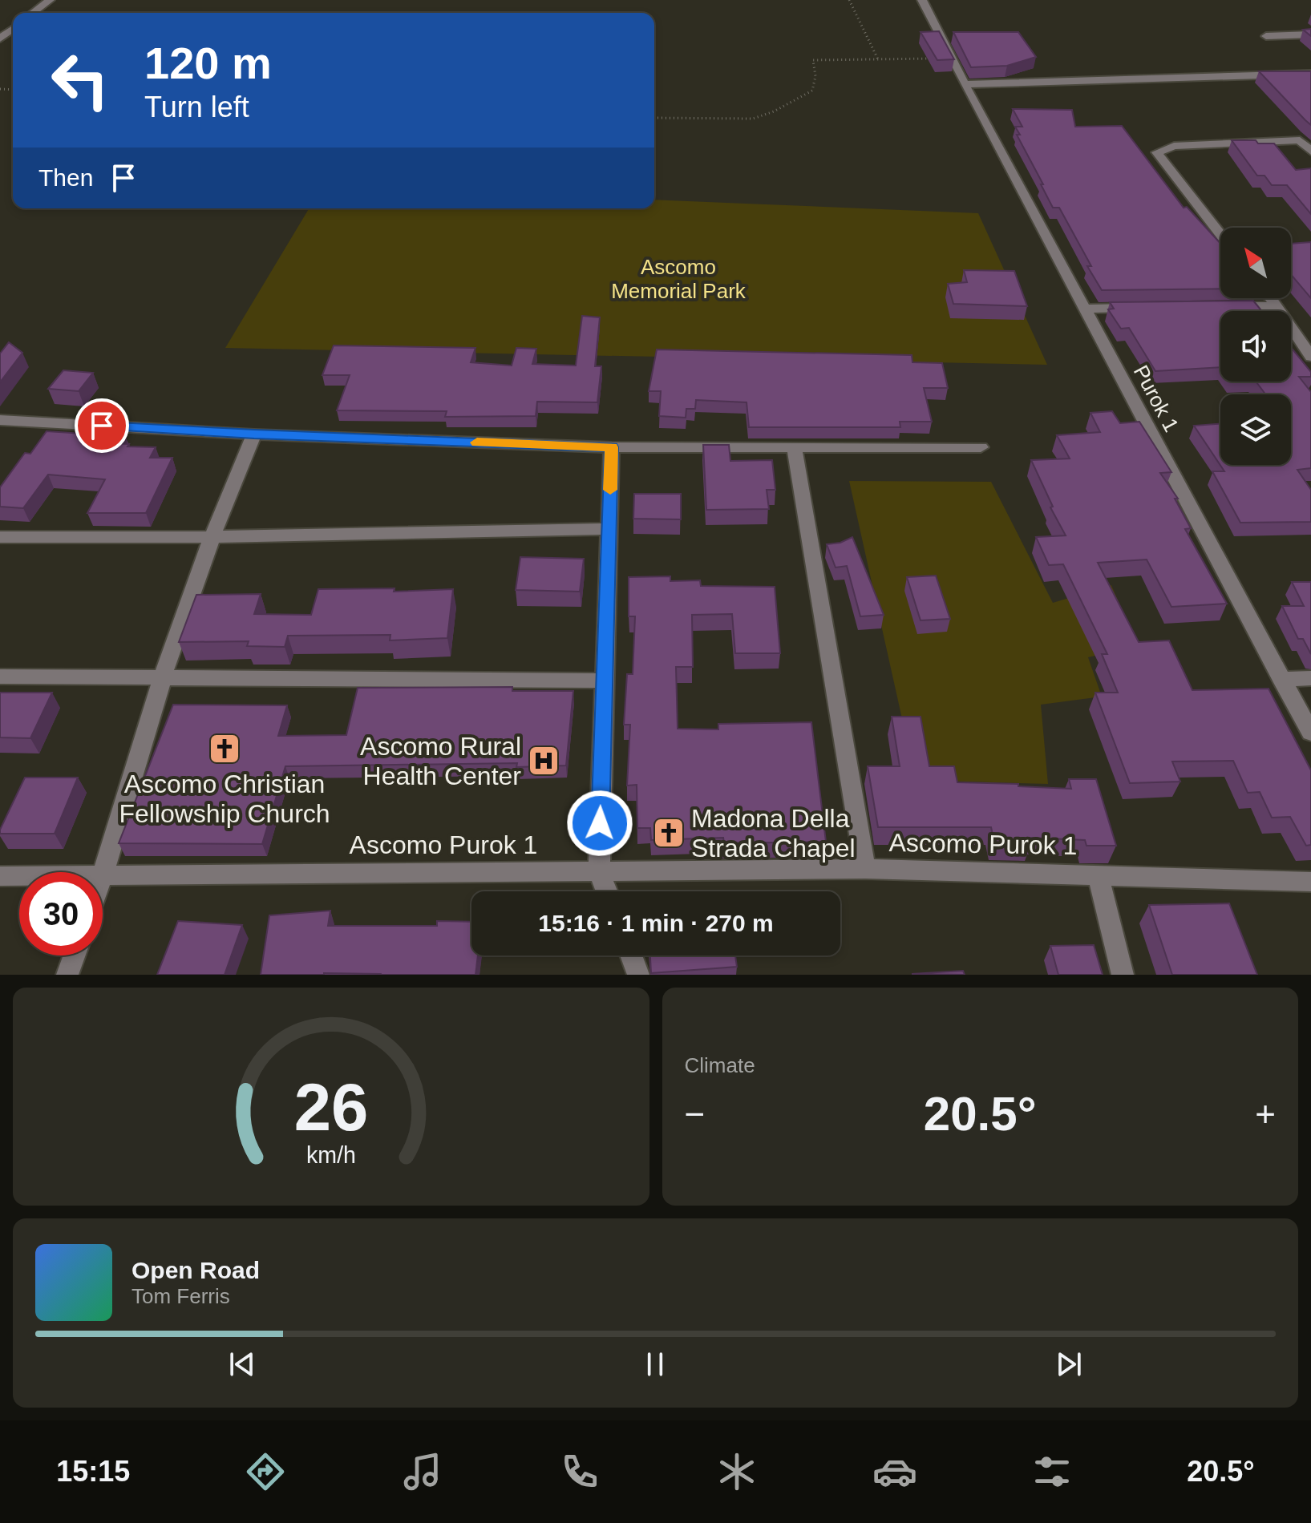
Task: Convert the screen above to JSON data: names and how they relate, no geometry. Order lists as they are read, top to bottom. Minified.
{"streets":{"street":["Purok 1","Ascomo Purok 1"]},"parks":["Ascomo Memorial Park"],"places":{"church":["Ascomo Christian Fellowship Church","Madona Della Strada Chapel"],"hospital":["Ascomo Rural Health Center"]},"north":"top left","page":{"turn":["120 m","Turn left"],"then":"Then","limit":"30","trip":"15:16 · 1 min · 270 m","tile":"Climate","heat":["−","20.5°","+"],"song":["Open Road","Tom Ferris"],"tabs":["15:15","20.5°"],"gauge":["26","km/h"]}}
